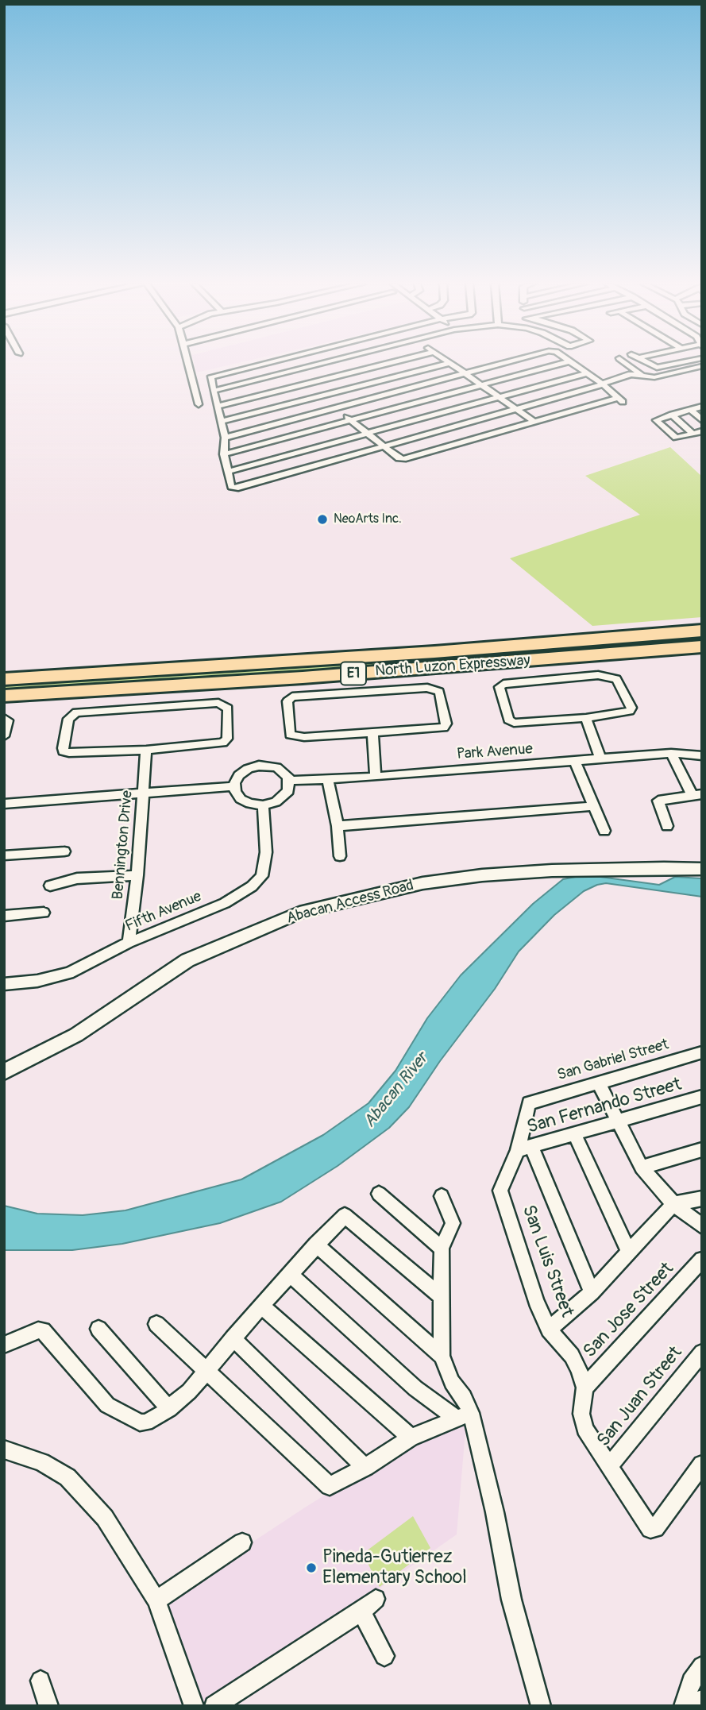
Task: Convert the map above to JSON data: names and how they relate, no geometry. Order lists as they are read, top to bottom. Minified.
{"streets":{"highway":["North Luzon Expressway","E1"],"street":["Park Avenue","Bennington Drive","Abacan Access Road","Fifth Avenue","San Gabriel Street","San Fernando Street","San Luis Street","San Jose Street","San Juan Street"]},"crossings":[["Park Avenue","Fifth Avenue"],["Bennington Drive","Fifth Avenue"],["San Gabriel Street","San Luis Street"],["San Fernando Street","San Luis Street"],["San Luis Street","San Jose Street"],["San Luis Street","San Juan Street"]],"water":["Abacan River"],"places":["NeoArts Inc.","Pineda-Gutierrez Elementary School"]}
